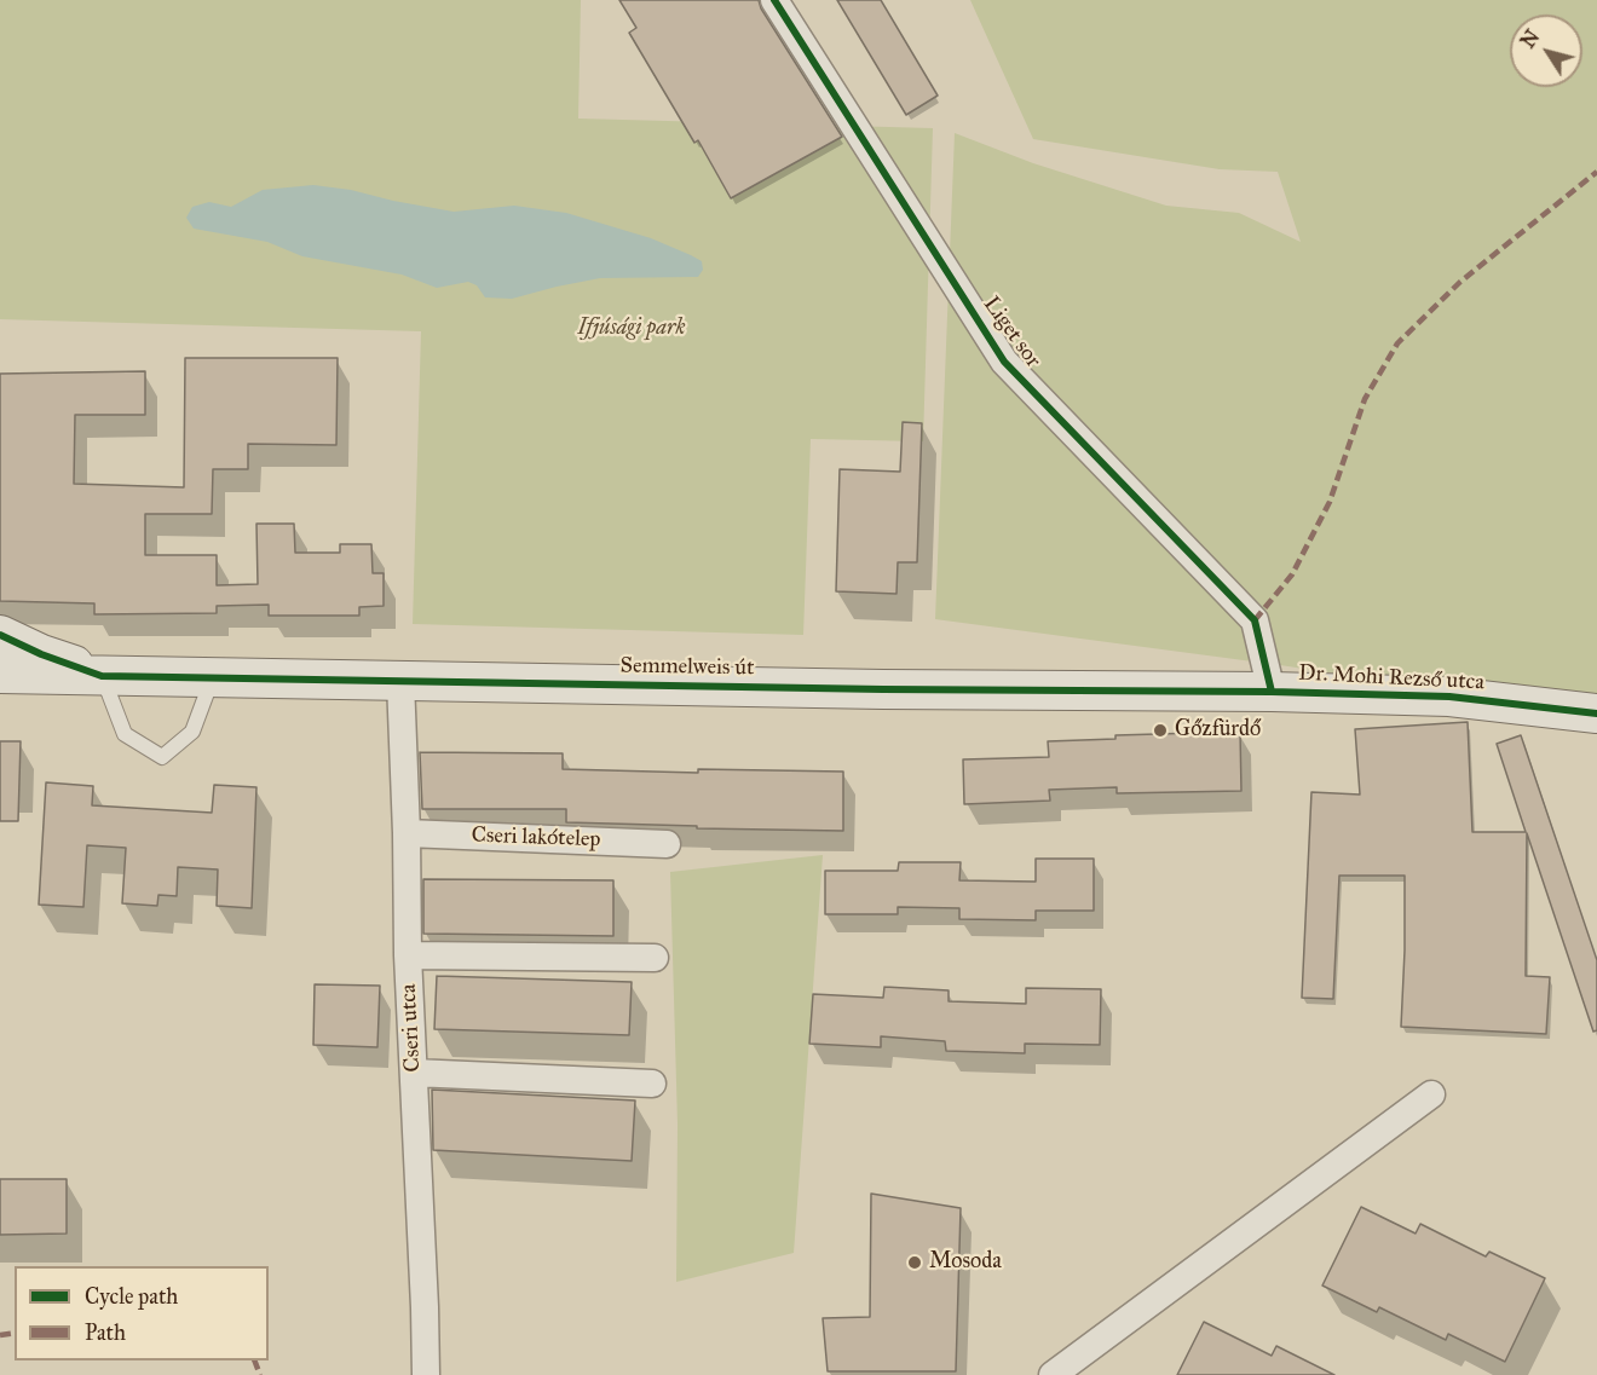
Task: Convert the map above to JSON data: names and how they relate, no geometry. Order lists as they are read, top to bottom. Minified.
{"streets":{"street":["Liget sor","Semmelweis út","Dr. Mohi Rezső utca","Cseri lakótelep","Cseri utca"]},"crossings":[["Liget sor","Semmelweis út"],["Liget sor","Dr. Mohi Rezső utca"],["Semmelweis út","Dr. Mohi Rezső utca"],["Semmelweis út","Cseri utca"],["Cseri lakótelep","Cseri utca"]],"parks":["Ifjúsági park"],"places":["Gőzfürdő","Mosoda"],"legend":["Cycle path","Path"],"north":"top left"}
